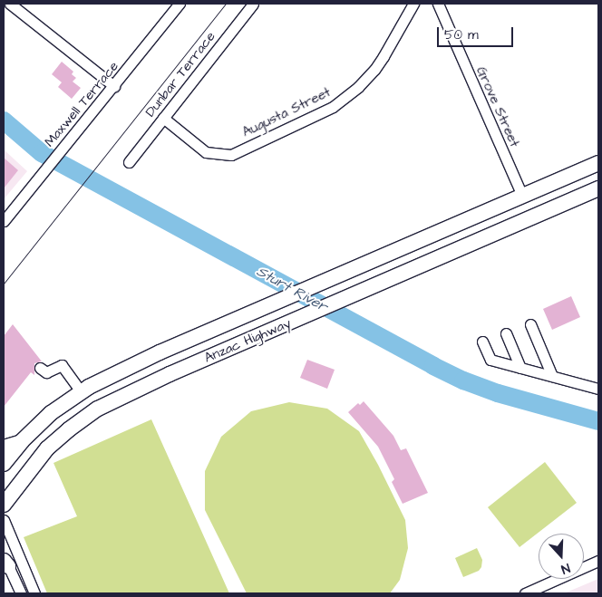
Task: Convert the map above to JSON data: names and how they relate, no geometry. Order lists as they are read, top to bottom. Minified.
{"streets":{"highway":["Anzac Highway"],"street":["Dunbar Terrace","Maxwell Terrace","Grove Street","Augusta Street"]},"crossings":[["Dunbar Terrace","Augusta Street"],["Grove Street","Anzac Highway"]],"water":["Sturt River"],"scale_bar":"50 m","north":"bottom"}
